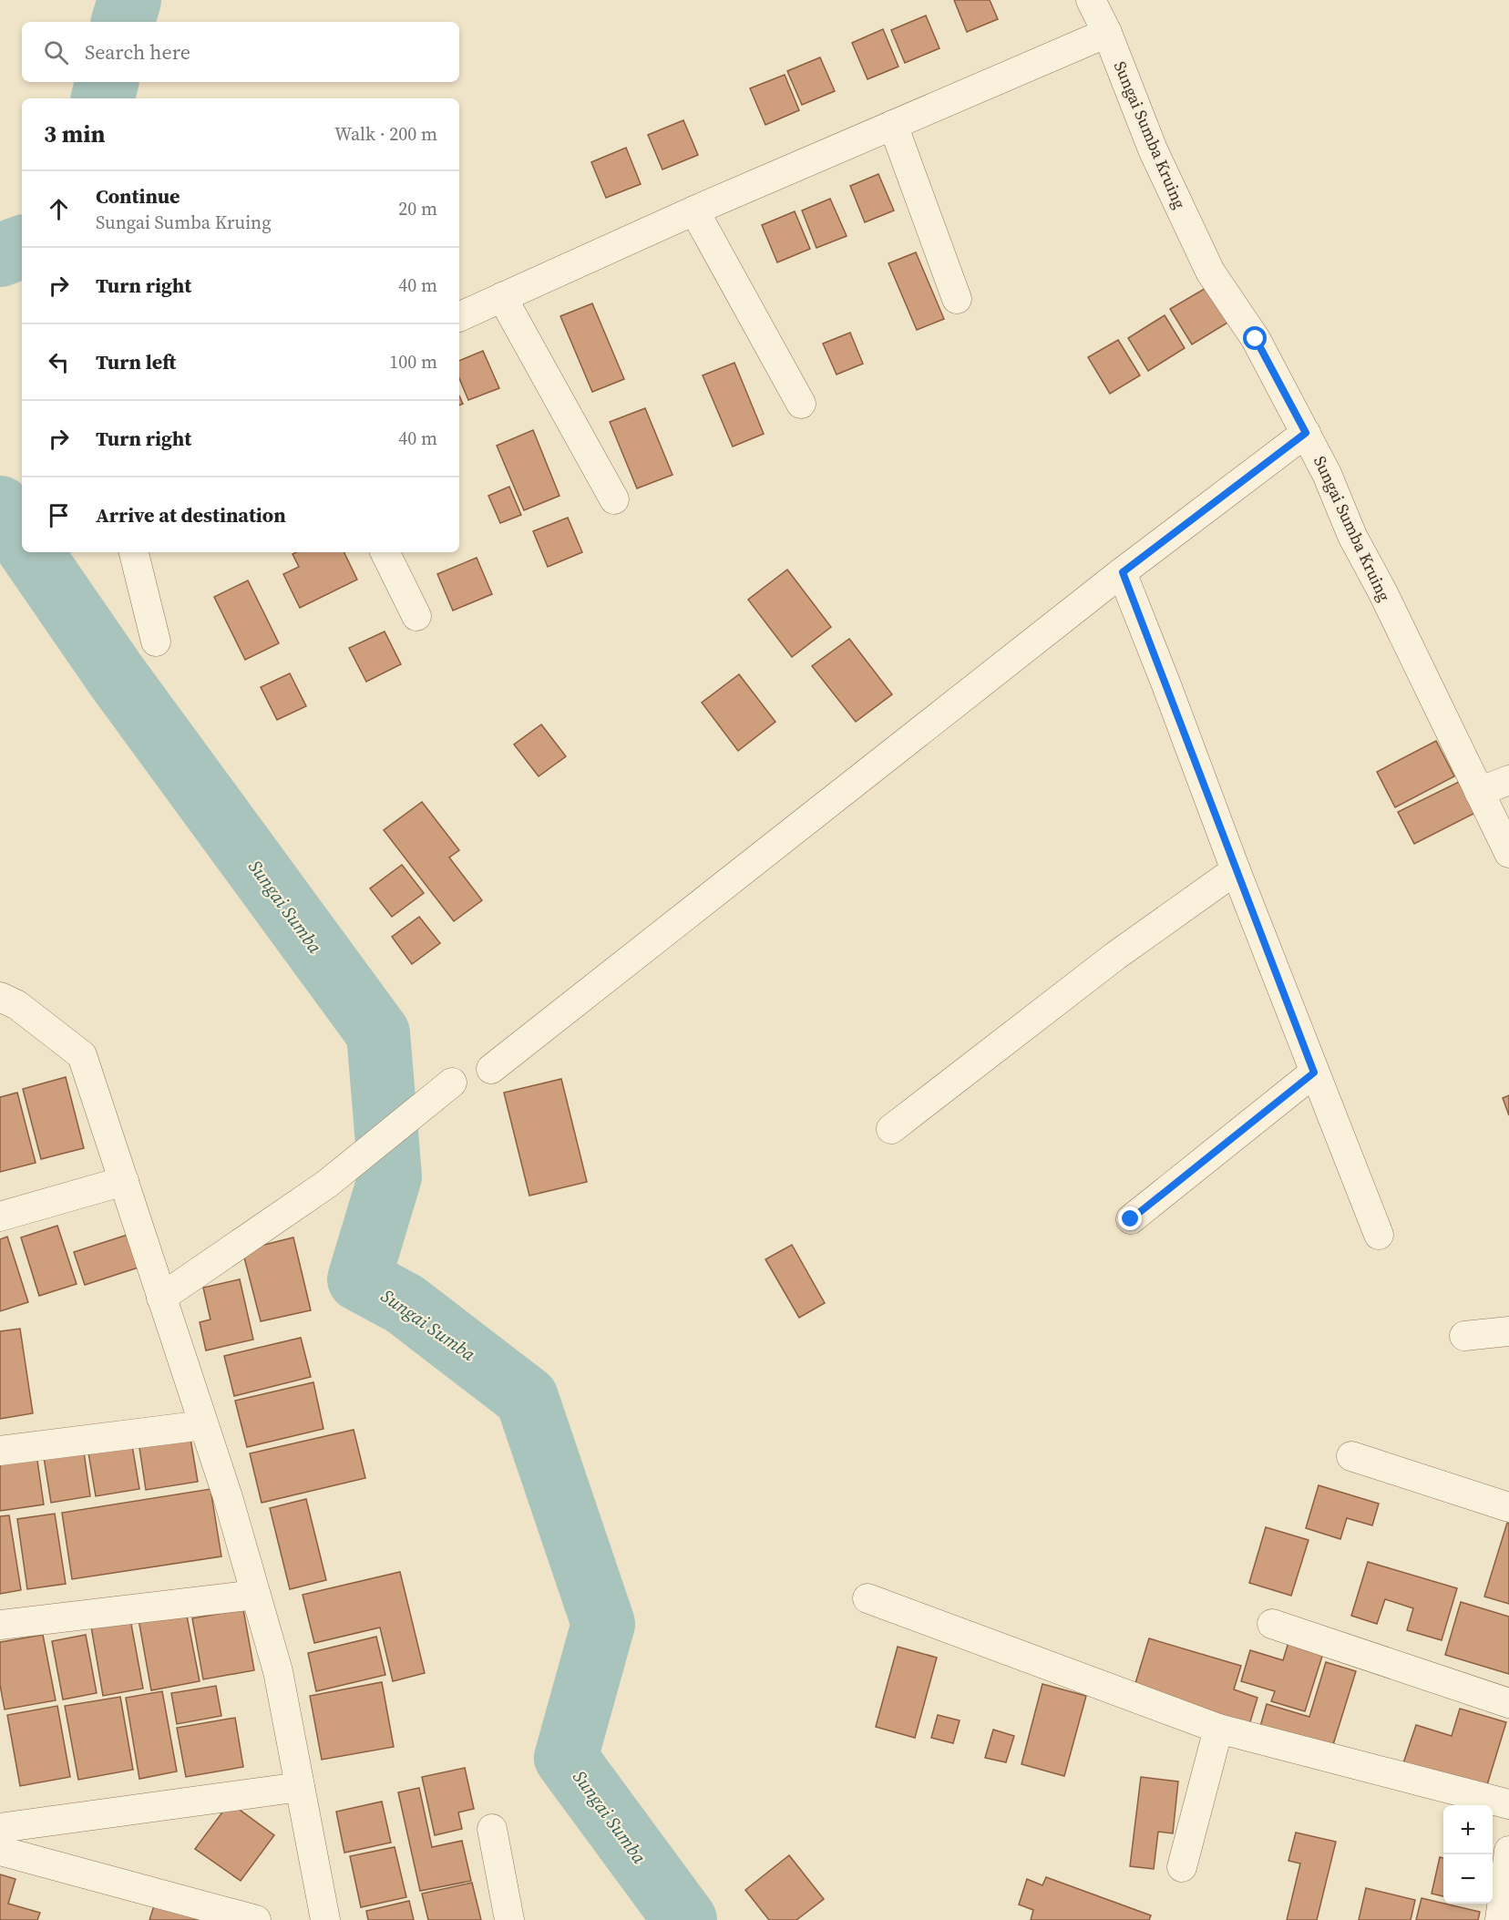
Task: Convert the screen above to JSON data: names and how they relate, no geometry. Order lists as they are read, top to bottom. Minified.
{"streets":{"street":["Sungai Sumba Kruing"]},"water":["Sungai Sumba"],"page":{"search":"Search here","heading":["3 min","Walk · 200 m"],"list":[["Continue","Sungai Sumba Kruing","20 m"],["Turn right","40 m"],["Turn left","100 m"],["Turn right","40 m"],"Arrive at destination"],"map_buttons":["+","−"]}}
